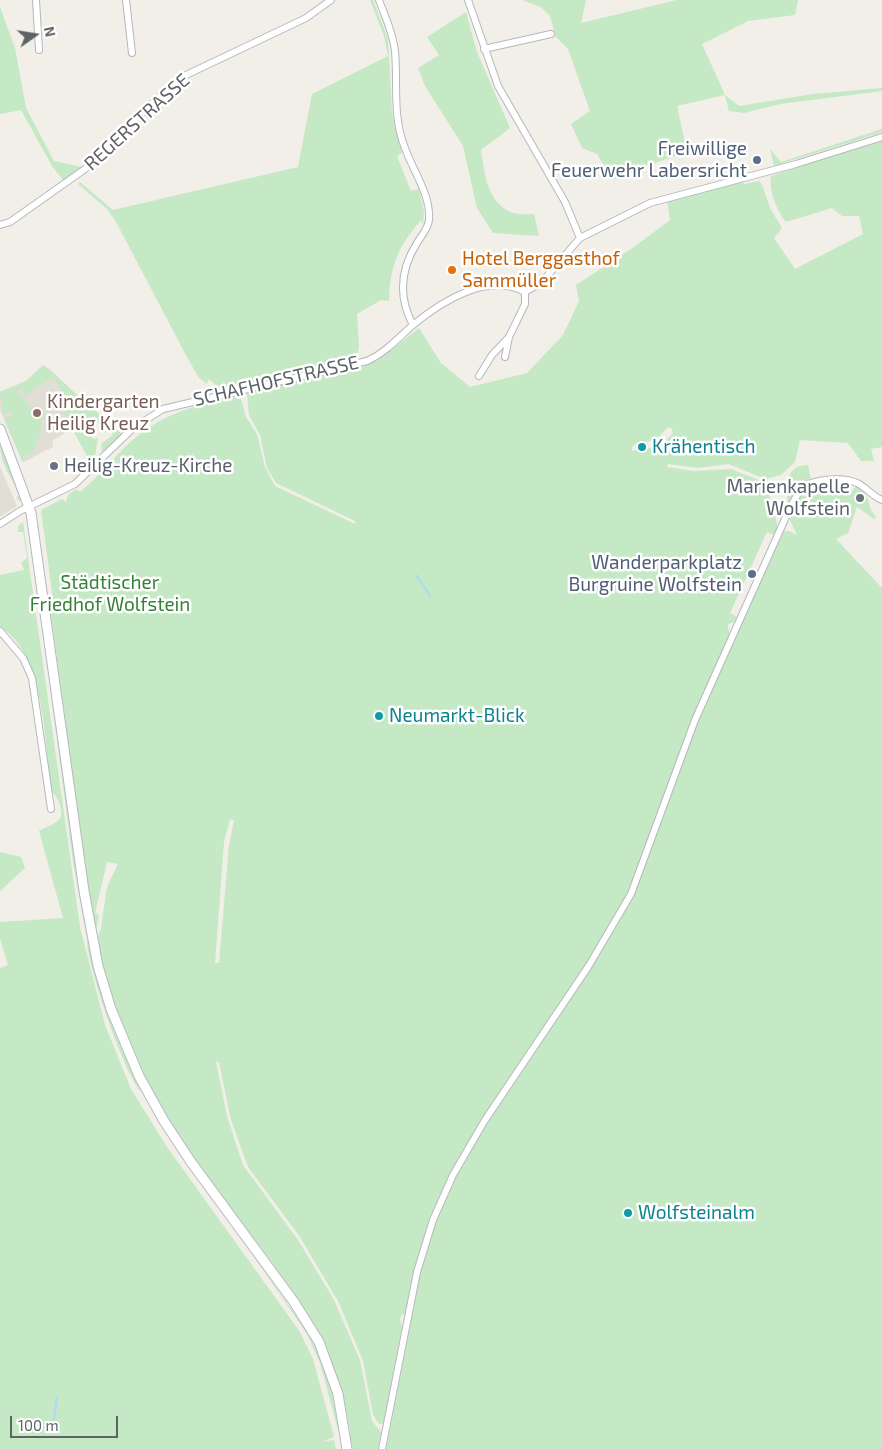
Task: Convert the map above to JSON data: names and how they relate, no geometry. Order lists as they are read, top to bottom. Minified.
{"streets":{"street":["REGERSTRASSE","SCHAFHOFSTRASSE"]},"parks":["Städtischer Friedhof Wolfstein"],"places":["Freiwillige Feuerwehr Labersricht","Hotel Berggasthof Sammüller","Kindergarten Heilig Kreuz","Krähentisch","Heilig-Kreuz-Kirche","Marienkapelle Wolfstein","Wanderparkplatz Burgruine Wolfstein","Neumarkt-Blick","Wolfsteinalm"],"scale_bar":"100 m","north":"right"}
